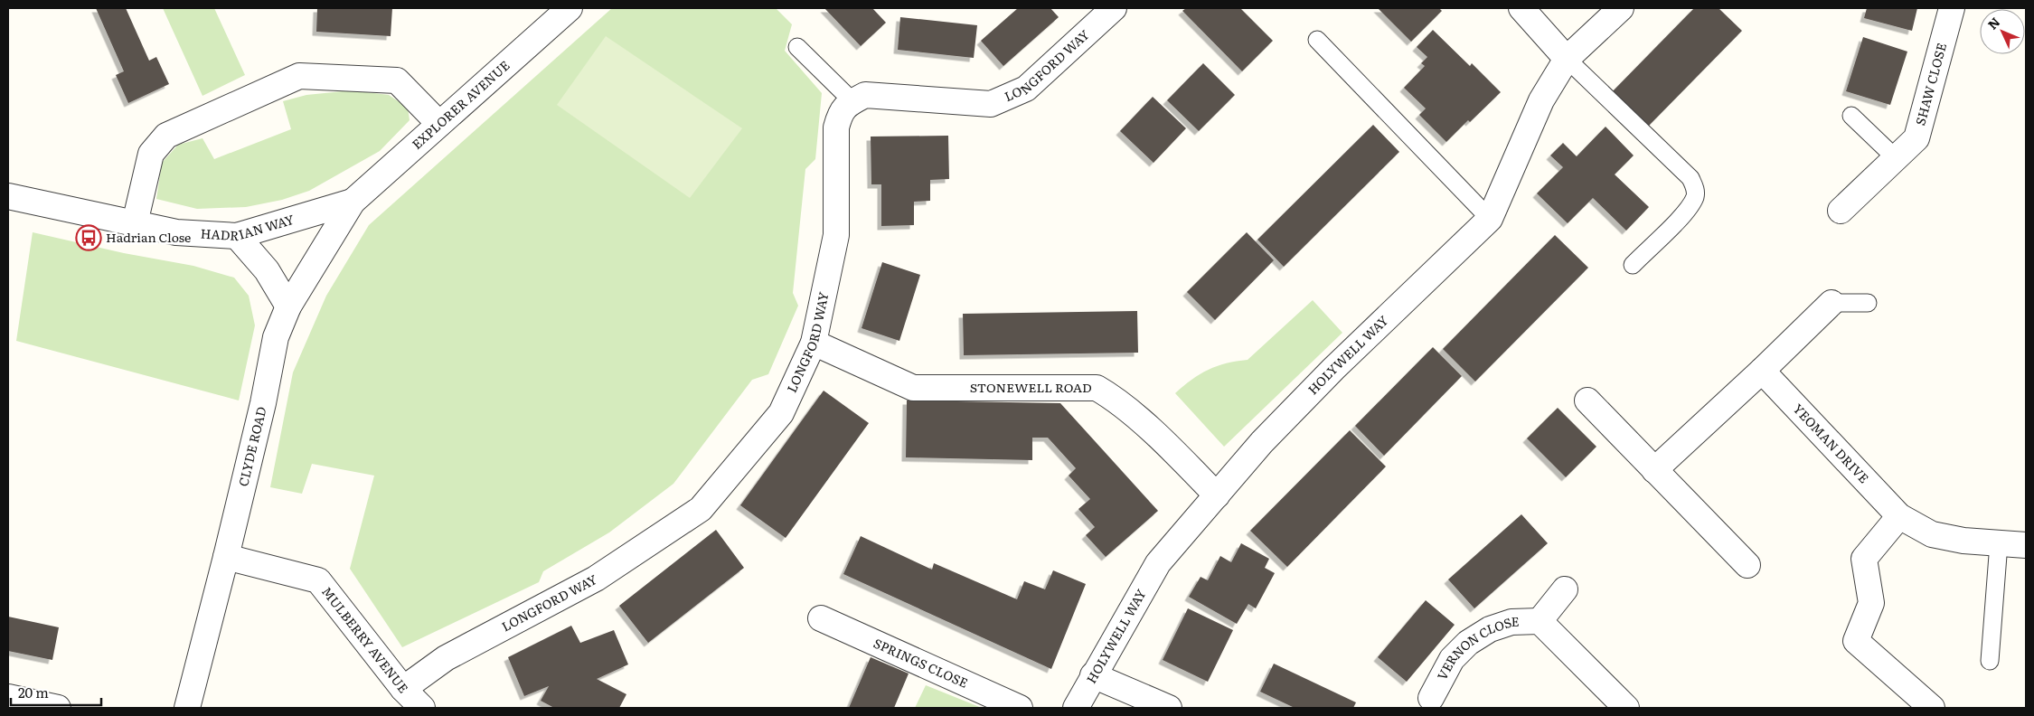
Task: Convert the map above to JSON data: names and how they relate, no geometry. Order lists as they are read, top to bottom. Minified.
{"streets":{"street":["LONGFORD WAY","SHAW CLOSE","EXPLORER AVENUE","HADRIAN WAY","HOLYWELL WAY","STONEWELL ROAD","YEOMAN DRIVE","CLYDE ROAD","MULBERRY AVENUE","VERNON CLOSE","SPRINGS CLOSE"]},"crossings":[["LONGFORD WAY","STONEWELL ROAD"],["LONGFORD WAY","MULBERRY AVENUE"],["EXPLORER AVENUE","HADRIAN WAY"],["EXPLORER AVENUE","CLYDE ROAD"],["HADRIAN WAY","CLYDE ROAD"],["HOLYWELL WAY","STONEWELL ROAD"],["CLYDE ROAD","MULBERRY AVENUE"]],"places":{"bus stop":["Hadrian Close"]},"scale_bar":"20 m","north":"top left"}
